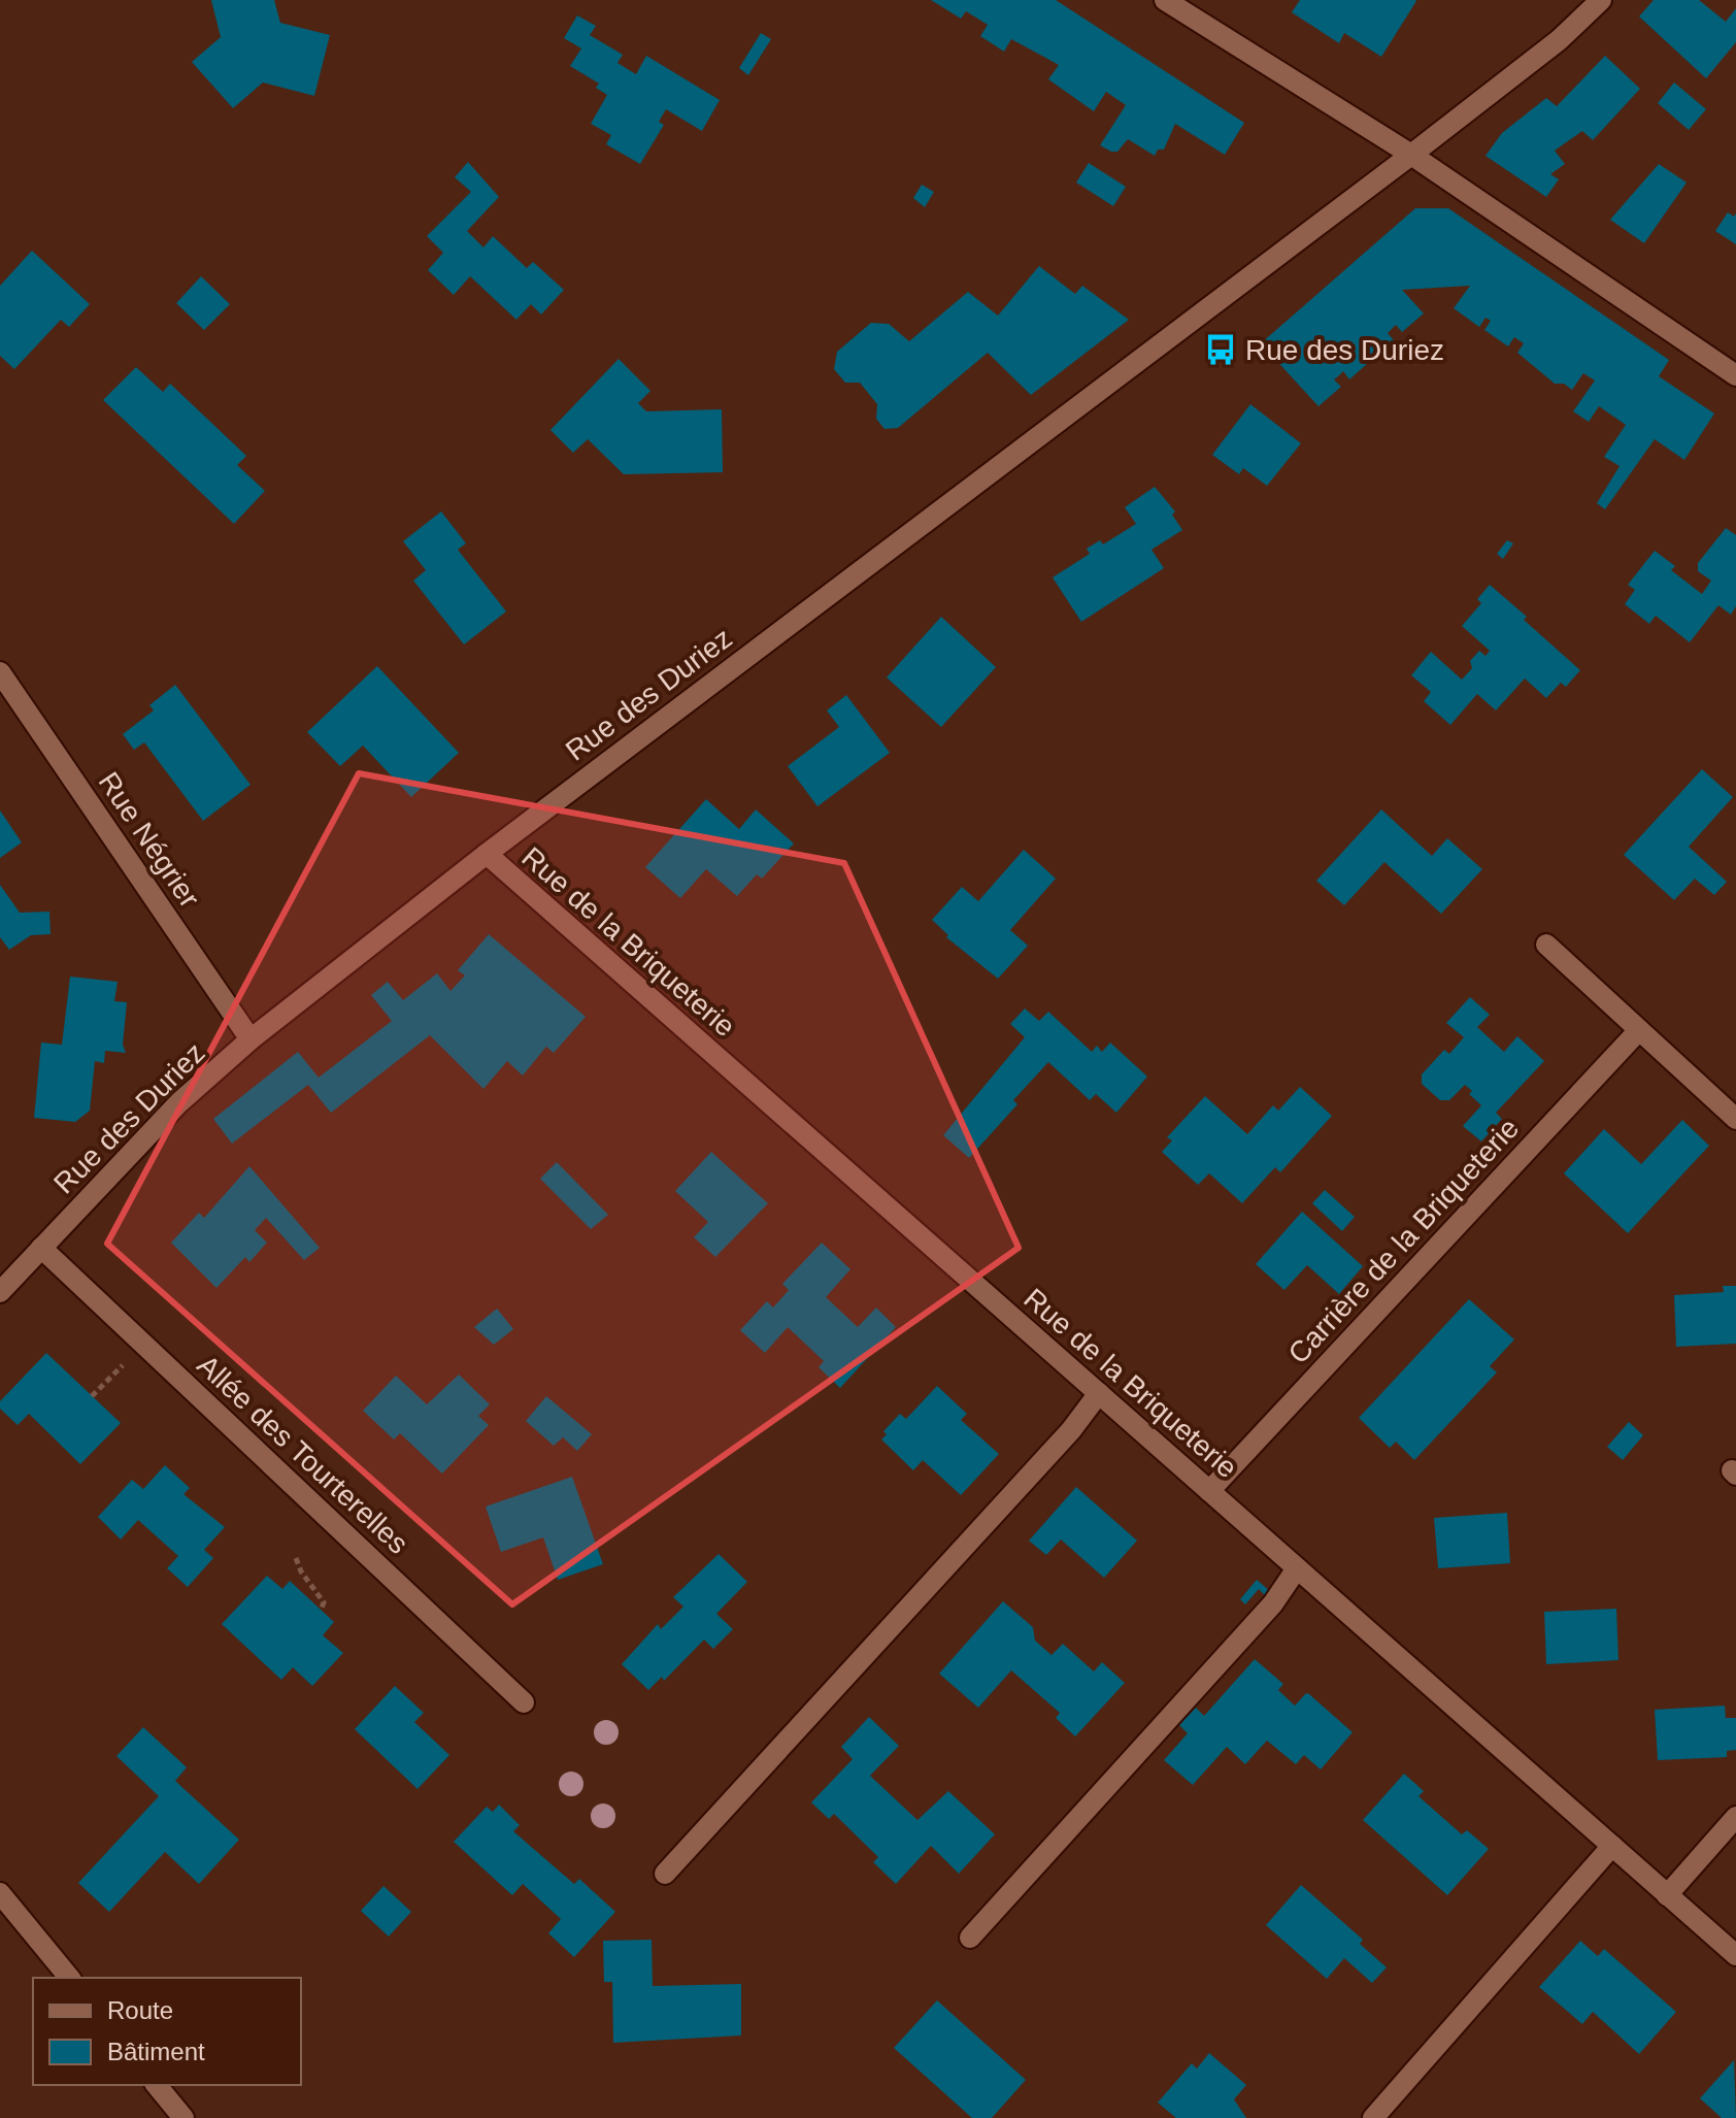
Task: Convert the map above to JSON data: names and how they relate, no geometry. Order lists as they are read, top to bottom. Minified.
{"streets":{"street":["Rue des Duriez","Rue Négrier","Rue de la Briqueterie","Carrière de la Briqueterie","Allée des Tourterelles"]},"crossings":[["Rue des Duriez","Rue Négrier"],["Rue des Duriez","Rue de la Briqueterie"],["Rue des Duriez","Allée des Tourterelles"],["Rue de la Briqueterie","Carrière de la Briqueterie"]],"places":{"bus stop":["Rue des Duriez"]},"legend":["Route","Bâtiment"]}
